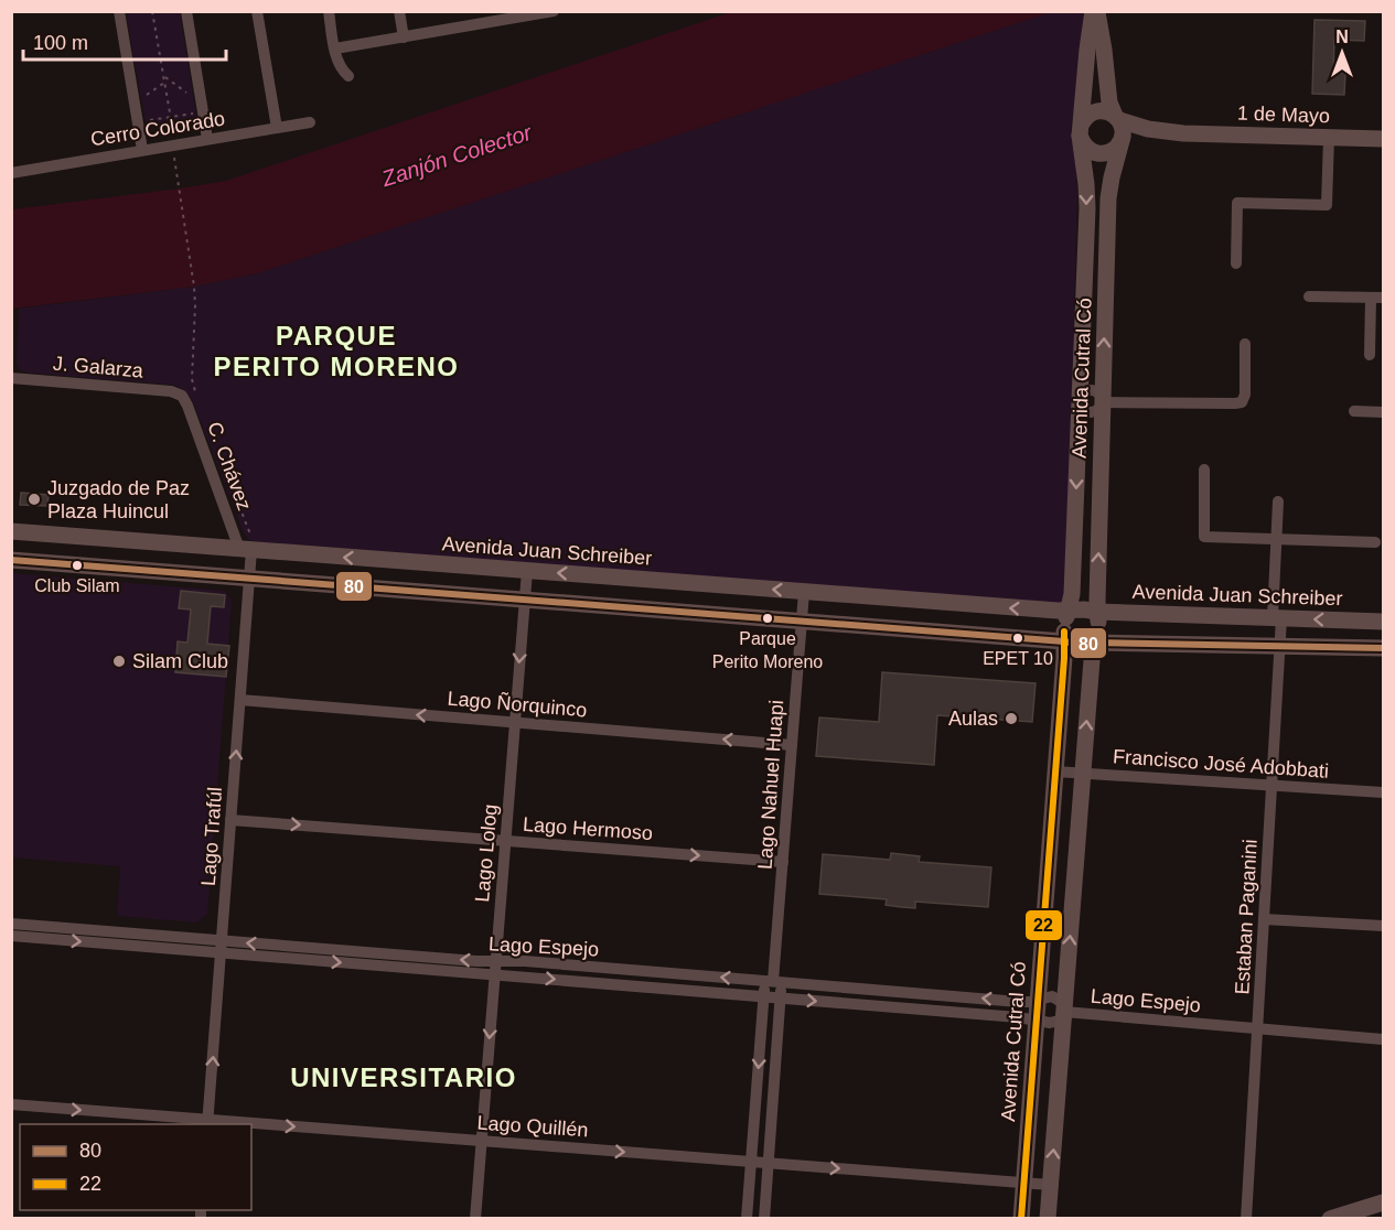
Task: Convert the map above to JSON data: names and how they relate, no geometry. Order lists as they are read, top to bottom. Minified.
{"streets":{"main road":["1 de Mayo","Avenida Cutral Có","Avenida Juan Schreiber"],"street":["Cerro Colorado","J. Galarza","C. Chávez","Lago Ñorquinco","Francisco José Adobbati","Lago Nahuel Huapi","Lago Hermoso","Lago Trafúl","Lago Lolog","Estaban Paganini","Lago Espejo","Lago Quillén"]},"crossings":[["1 de Mayo","Avenida Cutral Có"],["J. Galarza","C. Chávez"],["Avenida Cutral Có","Avenida Juan Schreiber"],["Avenida Cutral Có","Francisco José Adobbati"],["Avenida Cutral Có","Lago Espejo"],["Avenida Cutral Có","Lago Quillén"],["C. Chávez","Avenida Juan Schreiber"],["C. Chávez","Lago Trafúl"],["Avenida Juan Schreiber","Lago Nahuel Huapi"],["Avenida Juan Schreiber","Lago Trafúl"],["Avenida Juan Schreiber","Lago Lolog"],["Avenida Juan Schreiber","Estaban Paganini"],["Lago Ñorquinco","Lago Nahuel Huapi"],["Lago Ñorquinco","Lago Trafúl"],["Lago Ñorquinco","Lago Lolog"],["Francisco José Adobbati","Estaban Paganini"],["Lago Nahuel Huapi","Lago Hermoso"],["Lago Nahuel Huapi","Lago Espejo"],["Lago Nahuel Huapi","Lago Quillén"],["Lago Hermoso","Lago Trafúl"],["Lago Hermoso","Lago Lolog"],["Lago Trafúl","Lago Espejo"],["Lago Trafúl","Lago Quillén"],["Lago Lolog","Lago Espejo"],["Lago Lolog","Lago Quillén"],["Estaban Paganini","Lago Espejo"]],"one_way":["Lago Ñorquinco","Lago Hermoso","Lago Trafúl","Lago Lolog","Lago Quillén"],"districts":["PARQUE PERITO MORENO","UNIVERSITARIO"],"water":["Zanjón Colector"],"places":["Juzgado de Paz Plaza Huincul","Club Silam","Parque Perito Moreno","EPET 10","Silam Club","Aulas"],"lines":["transit line 80","transit line 22"],"legend":["80","22"],"scale_bar":"100 m","north":"top"}
